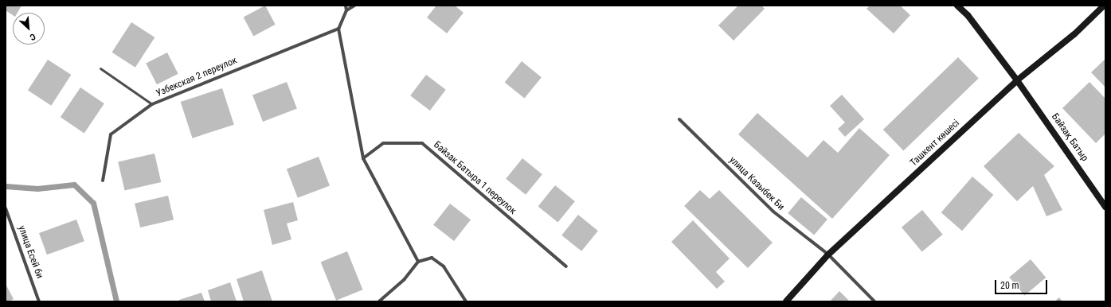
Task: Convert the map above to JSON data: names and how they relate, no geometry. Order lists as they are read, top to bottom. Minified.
{"streets":{"main road":["Байзақ Батыр","Ташкент көшесі"],"street":["Узбекская 2 переулок","Байзак Батыра 1 переулок","улица Казыбек Би","улица Есей би"]},"crossings":[["Байзақ Батыр","Ташкент көшесі"],["Ташкент көшесі","улица Казыбек Би"]],"scale_bar":"20 m","north":"bottom right"}
